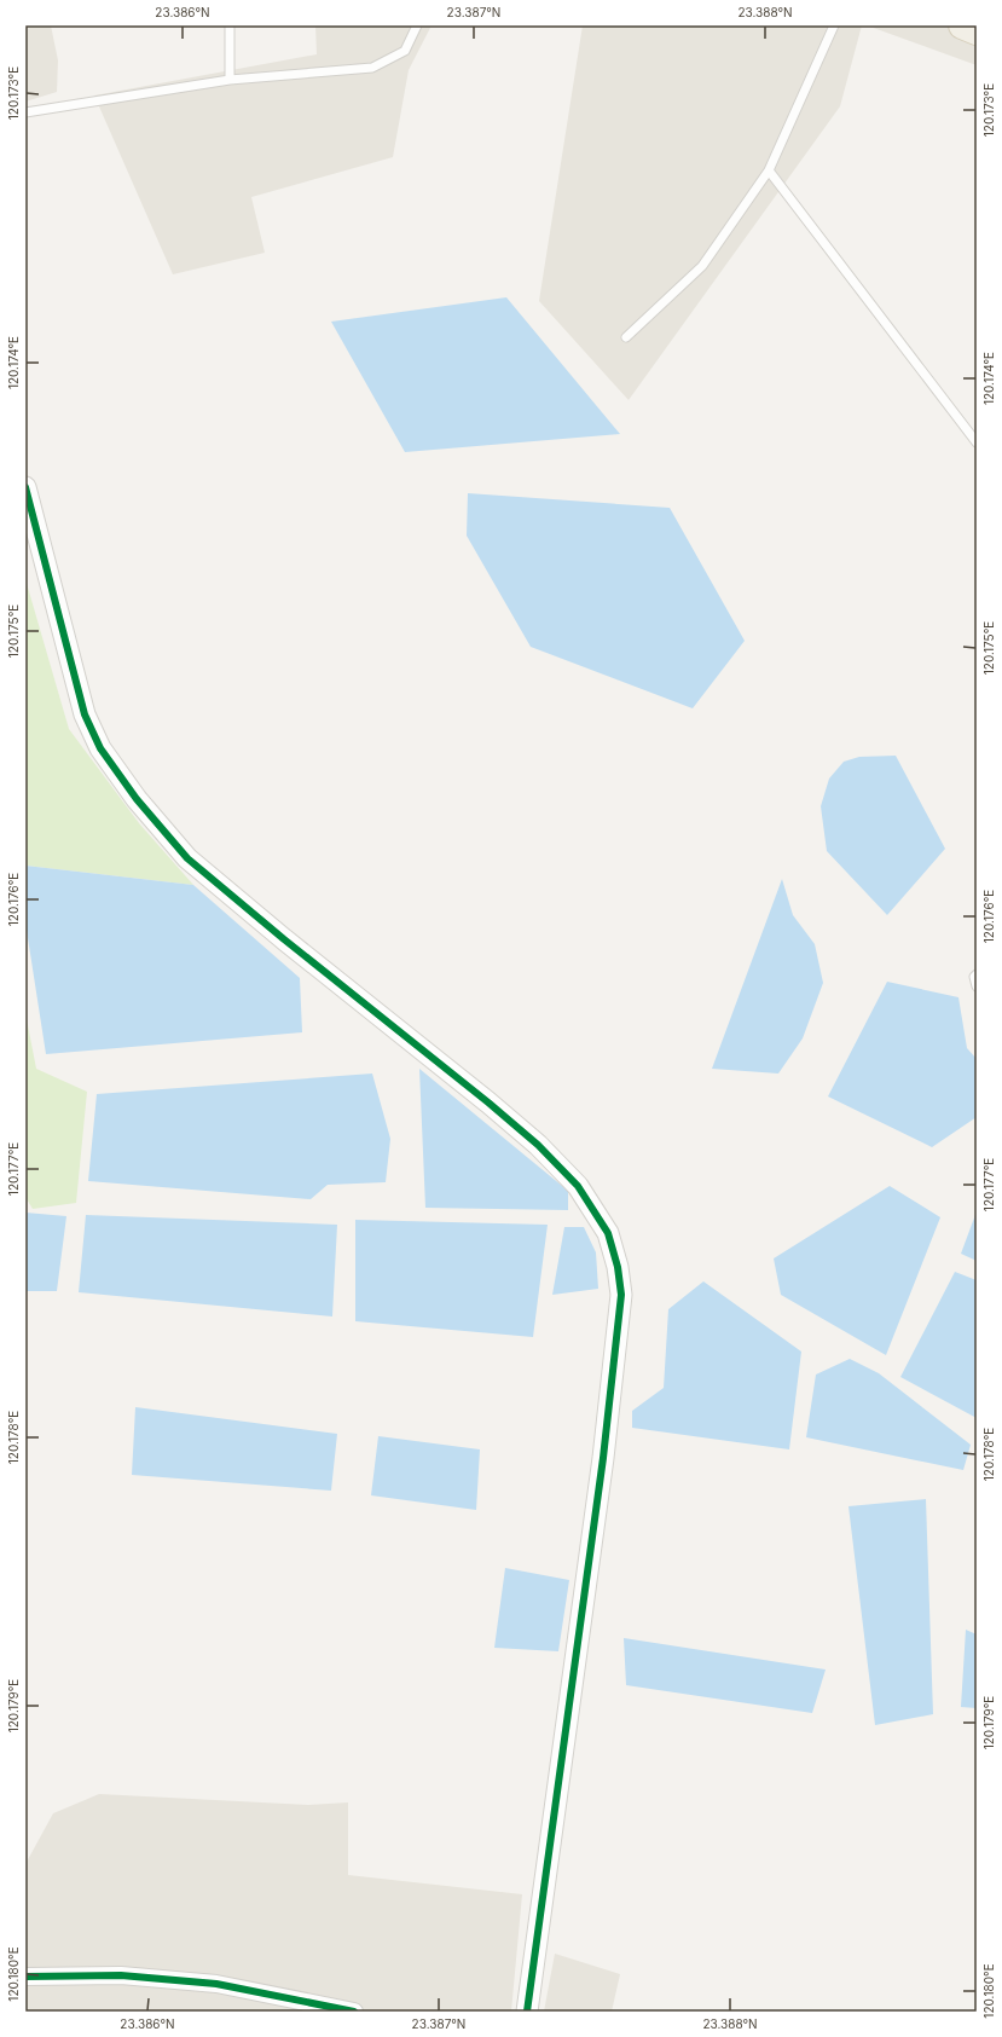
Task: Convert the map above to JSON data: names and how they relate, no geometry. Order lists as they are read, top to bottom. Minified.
{"coordinates":["23.386°N","23.387°N","23.388°N","120.173°E","120.174°E","120.175°E","120.176°E","120.177°E","120.178°E","120.179°E","120.180°E"]}
